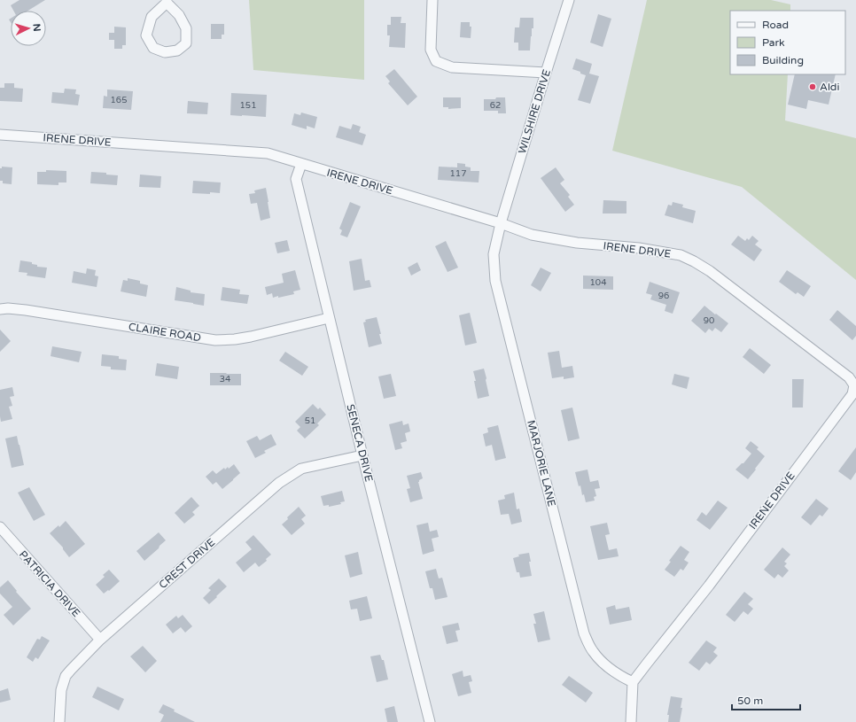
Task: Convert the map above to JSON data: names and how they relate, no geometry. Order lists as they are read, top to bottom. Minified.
{"streets":{"street":["WILSHIRE DRIVE","IRENE DRIVE","CLAIRE ROAD","SENECA DRIVE","MARJORIE LANE","CREST DRIVE","PATRICIA DRIVE"]},"crossings":[["WILSHIRE DRIVE","IRENE DRIVE"],["WILSHIRE DRIVE","MARJORIE LANE"],["IRENE DRIVE","SENECA DRIVE"],["IRENE DRIVE","MARJORIE LANE"],["CLAIRE ROAD","SENECA DRIVE"],["SENECA DRIVE","CREST DRIVE"],["CREST DRIVE","PATRICIA DRIVE"]],"places":["Aldi"],"house_numbers":["165","151","62","117","104","96","90","34","51"],"legend":["Road","Park","Building"],"scale_bar":"50 m","north":"right"}
